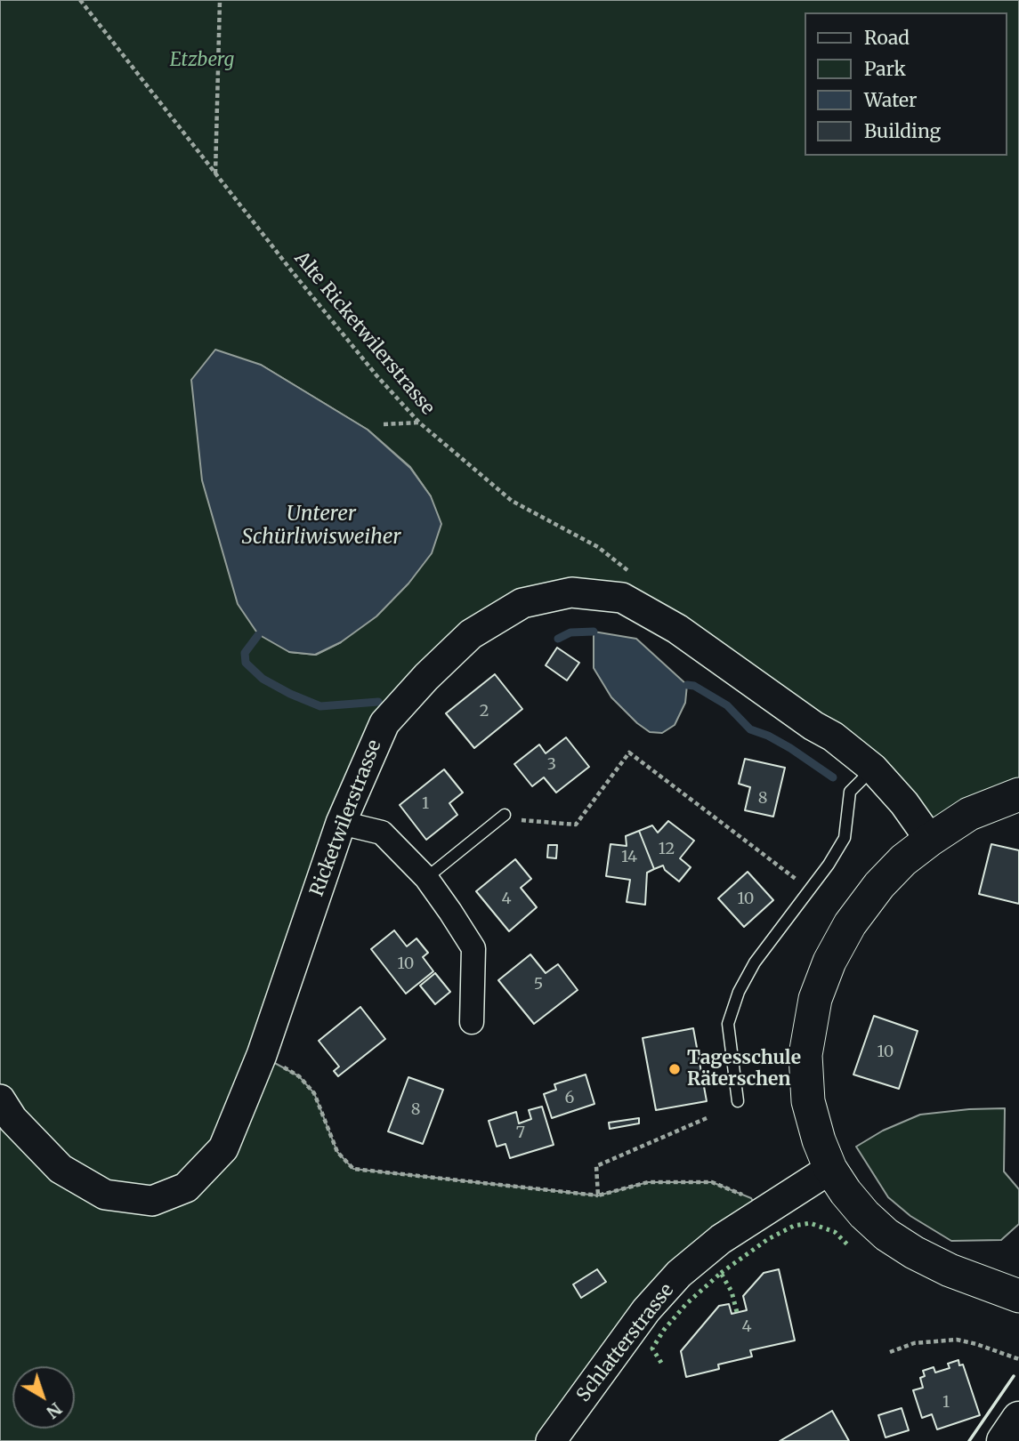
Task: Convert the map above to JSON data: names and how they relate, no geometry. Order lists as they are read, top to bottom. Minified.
{"streets":{"street":["Ricketwilerstrasse","Schlatterstrasse"],"path":["Alte Ricketwilerstrasse"]},"water":["Unterer Schürliwisweiher"],"parks":["Etzberg"],"places":["Tagesschule Räterschen"],"house_numbers":["2","3","8","1","12","14","4","10","10","5","10","6","8","7","4","1"],"legend":["Road","Park","Water","Building"],"north":"bottom right"}
